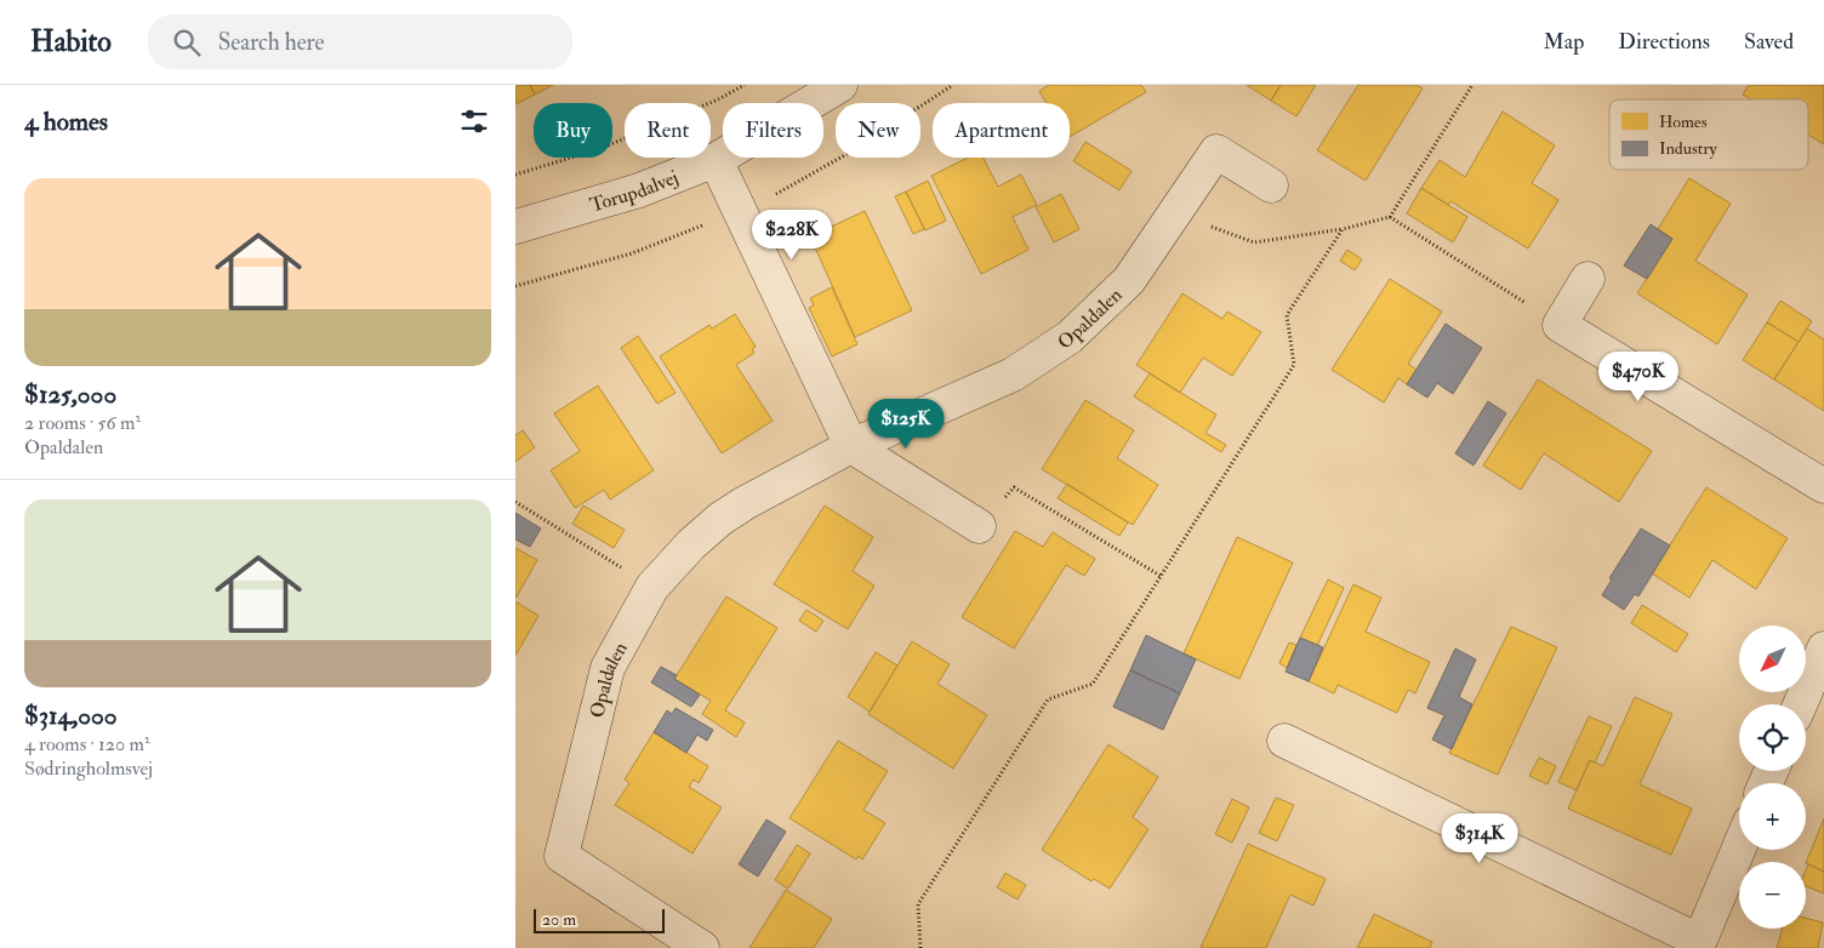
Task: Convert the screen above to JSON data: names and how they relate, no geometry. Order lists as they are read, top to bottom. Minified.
{"streets":{"street":["Torupdalvej","Opaldalen"]},"legend":["Homes","Industry"],"scale_bar":"20 m","north":"bottom left","page":{"header":"Habito","search":"Search here","nav":["Map","Directions","Saved"],"heading":"4 homes","chip":["Buy","Rent","Filters","New","Apartment"],"list":[{"name":"$125,000","note":"2 rooms · 56 m² · Opaldalen"},{"name":"$314,000","note":"4 rooms · 120 m² · Sødringholmsvej"}],"price":["$228K","$470K","$125K","$314K"],"map_buttons":["+","−"],"scale":"20 m"}}
